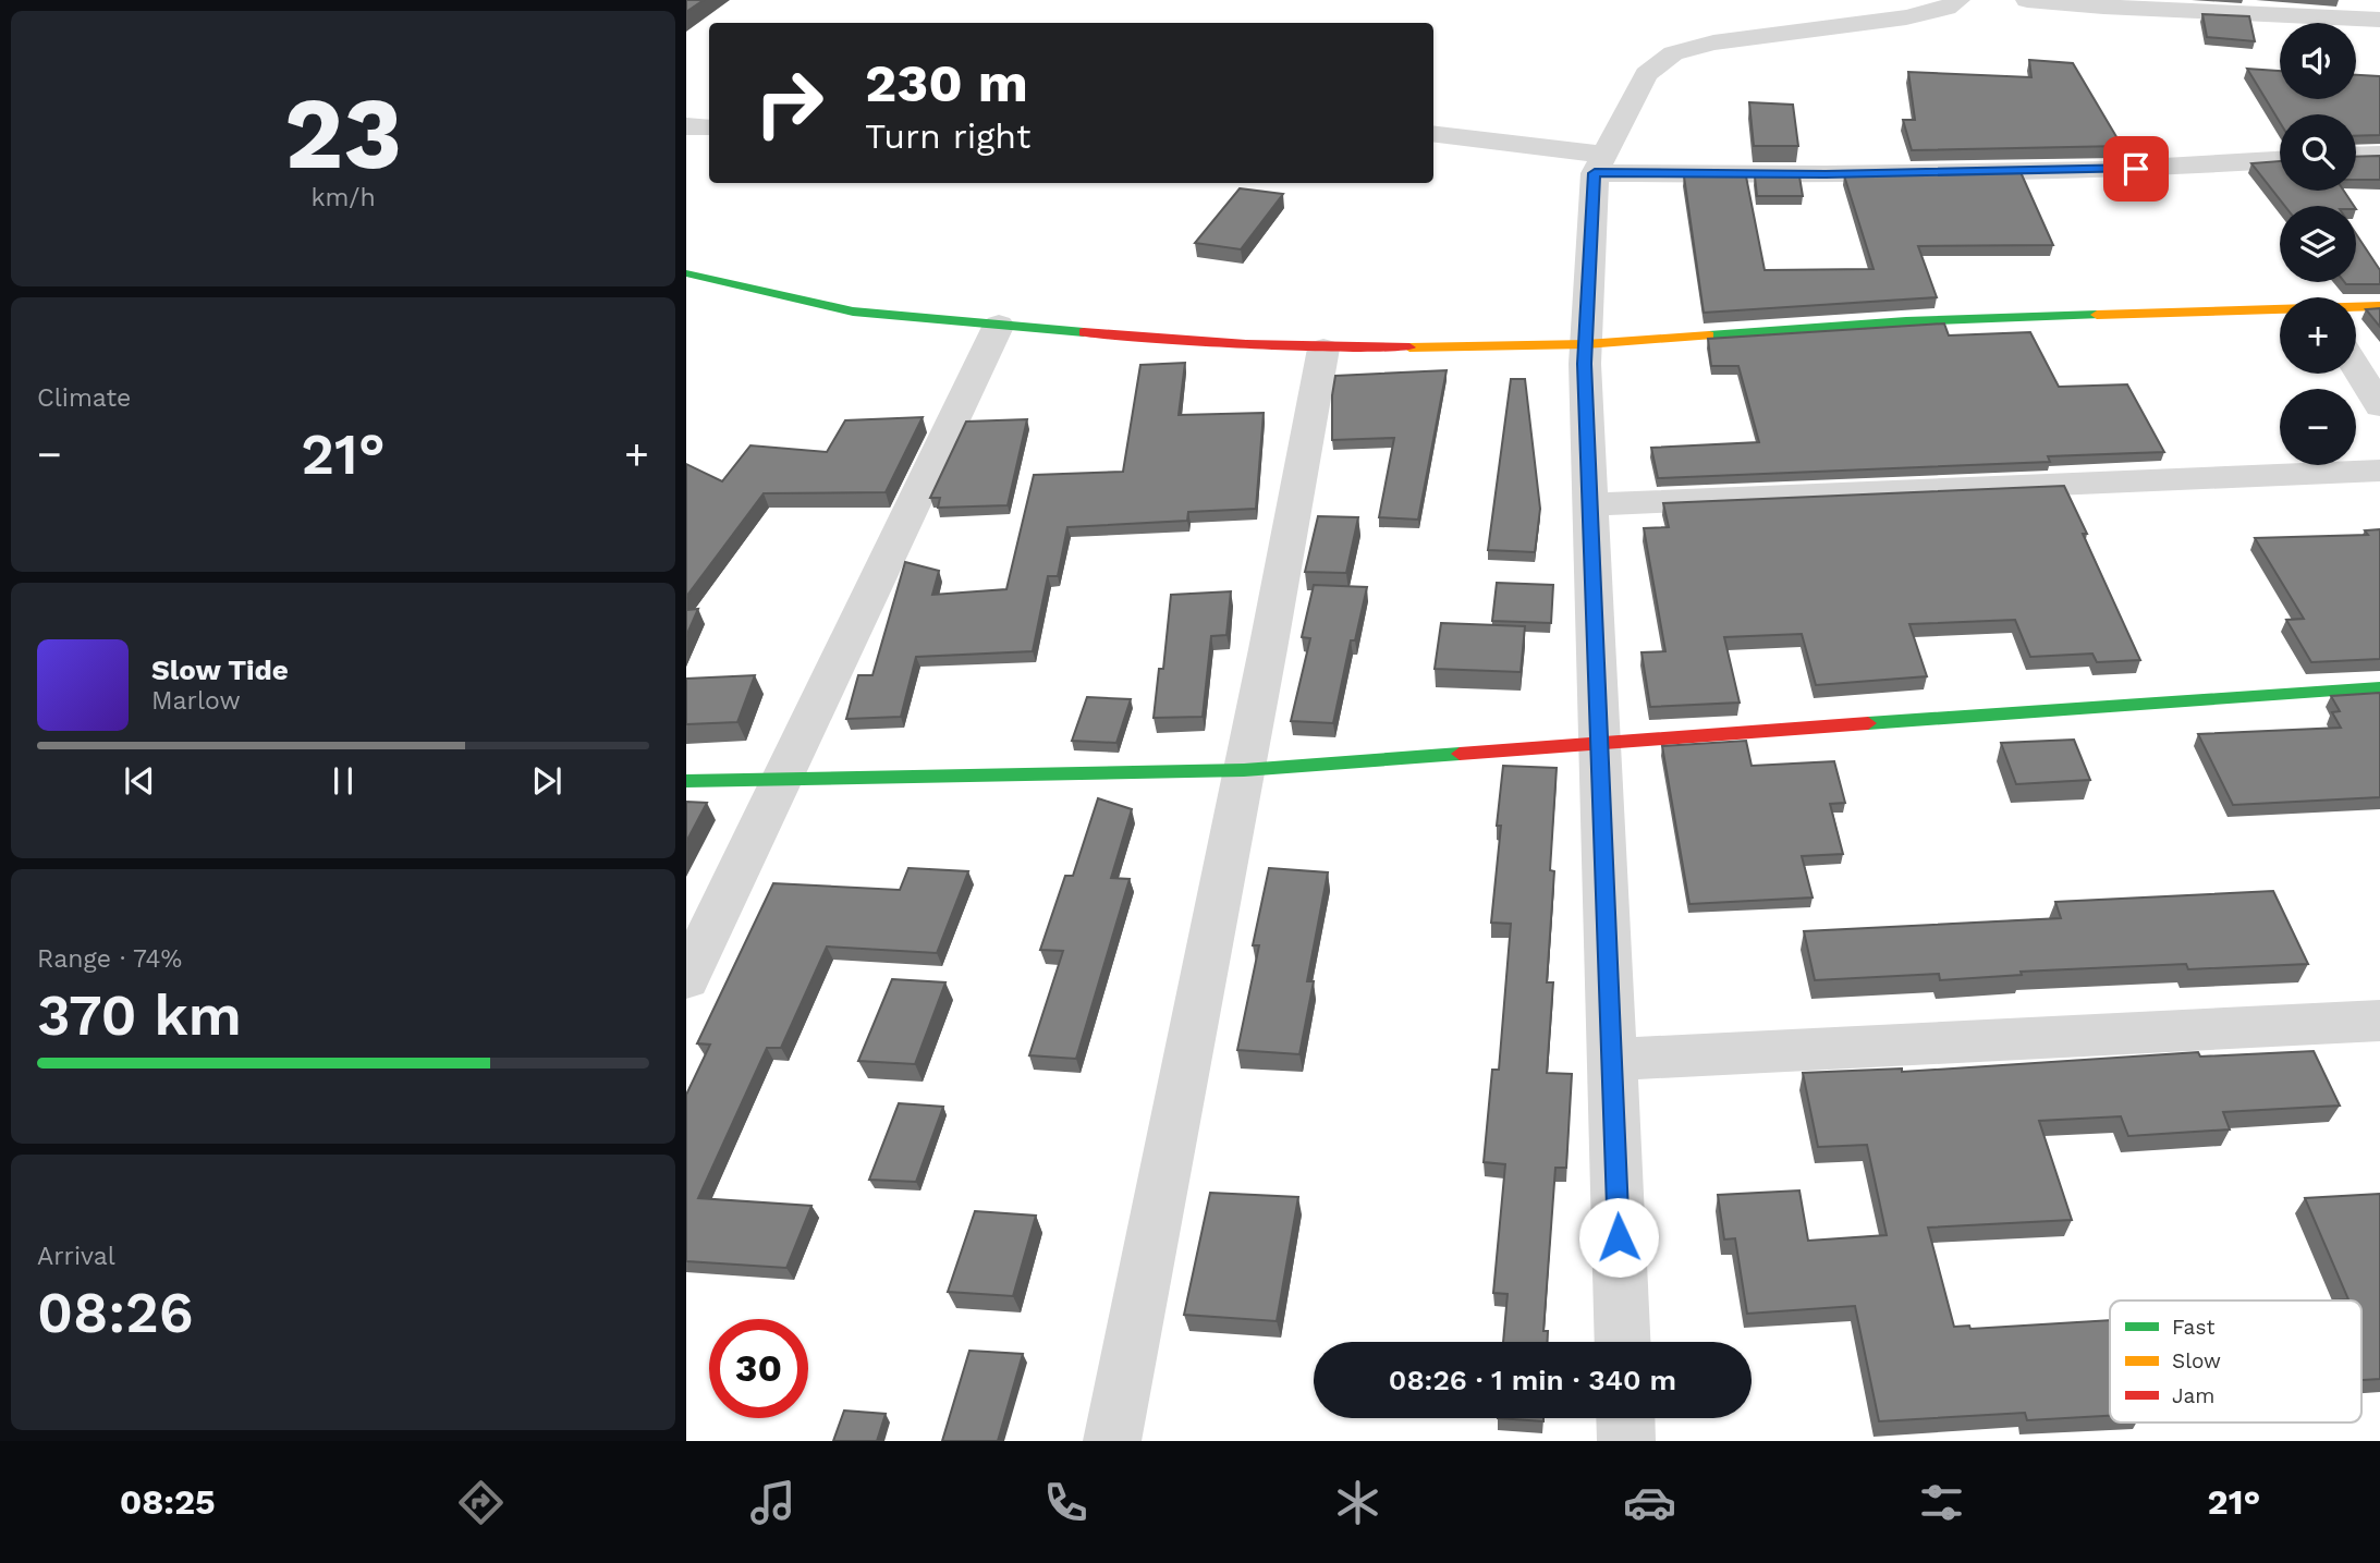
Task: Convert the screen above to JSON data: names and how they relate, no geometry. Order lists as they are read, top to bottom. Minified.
{"legend":["Fast","Slow","Jam"],"page":{"tile":[["23","km/h"],"Climate",["Range · 74%","370 km"],["Arrival","08:26"]],"map_buttons":["+","−"],"turn":["230 m","Turn right"],"heat":["−","21°","+"],"song":["Slow Tide","Marlow"],"limit":"30","trip":"08:26 · 1 min · 340 m","tabs":["08:25","21°"]}}
